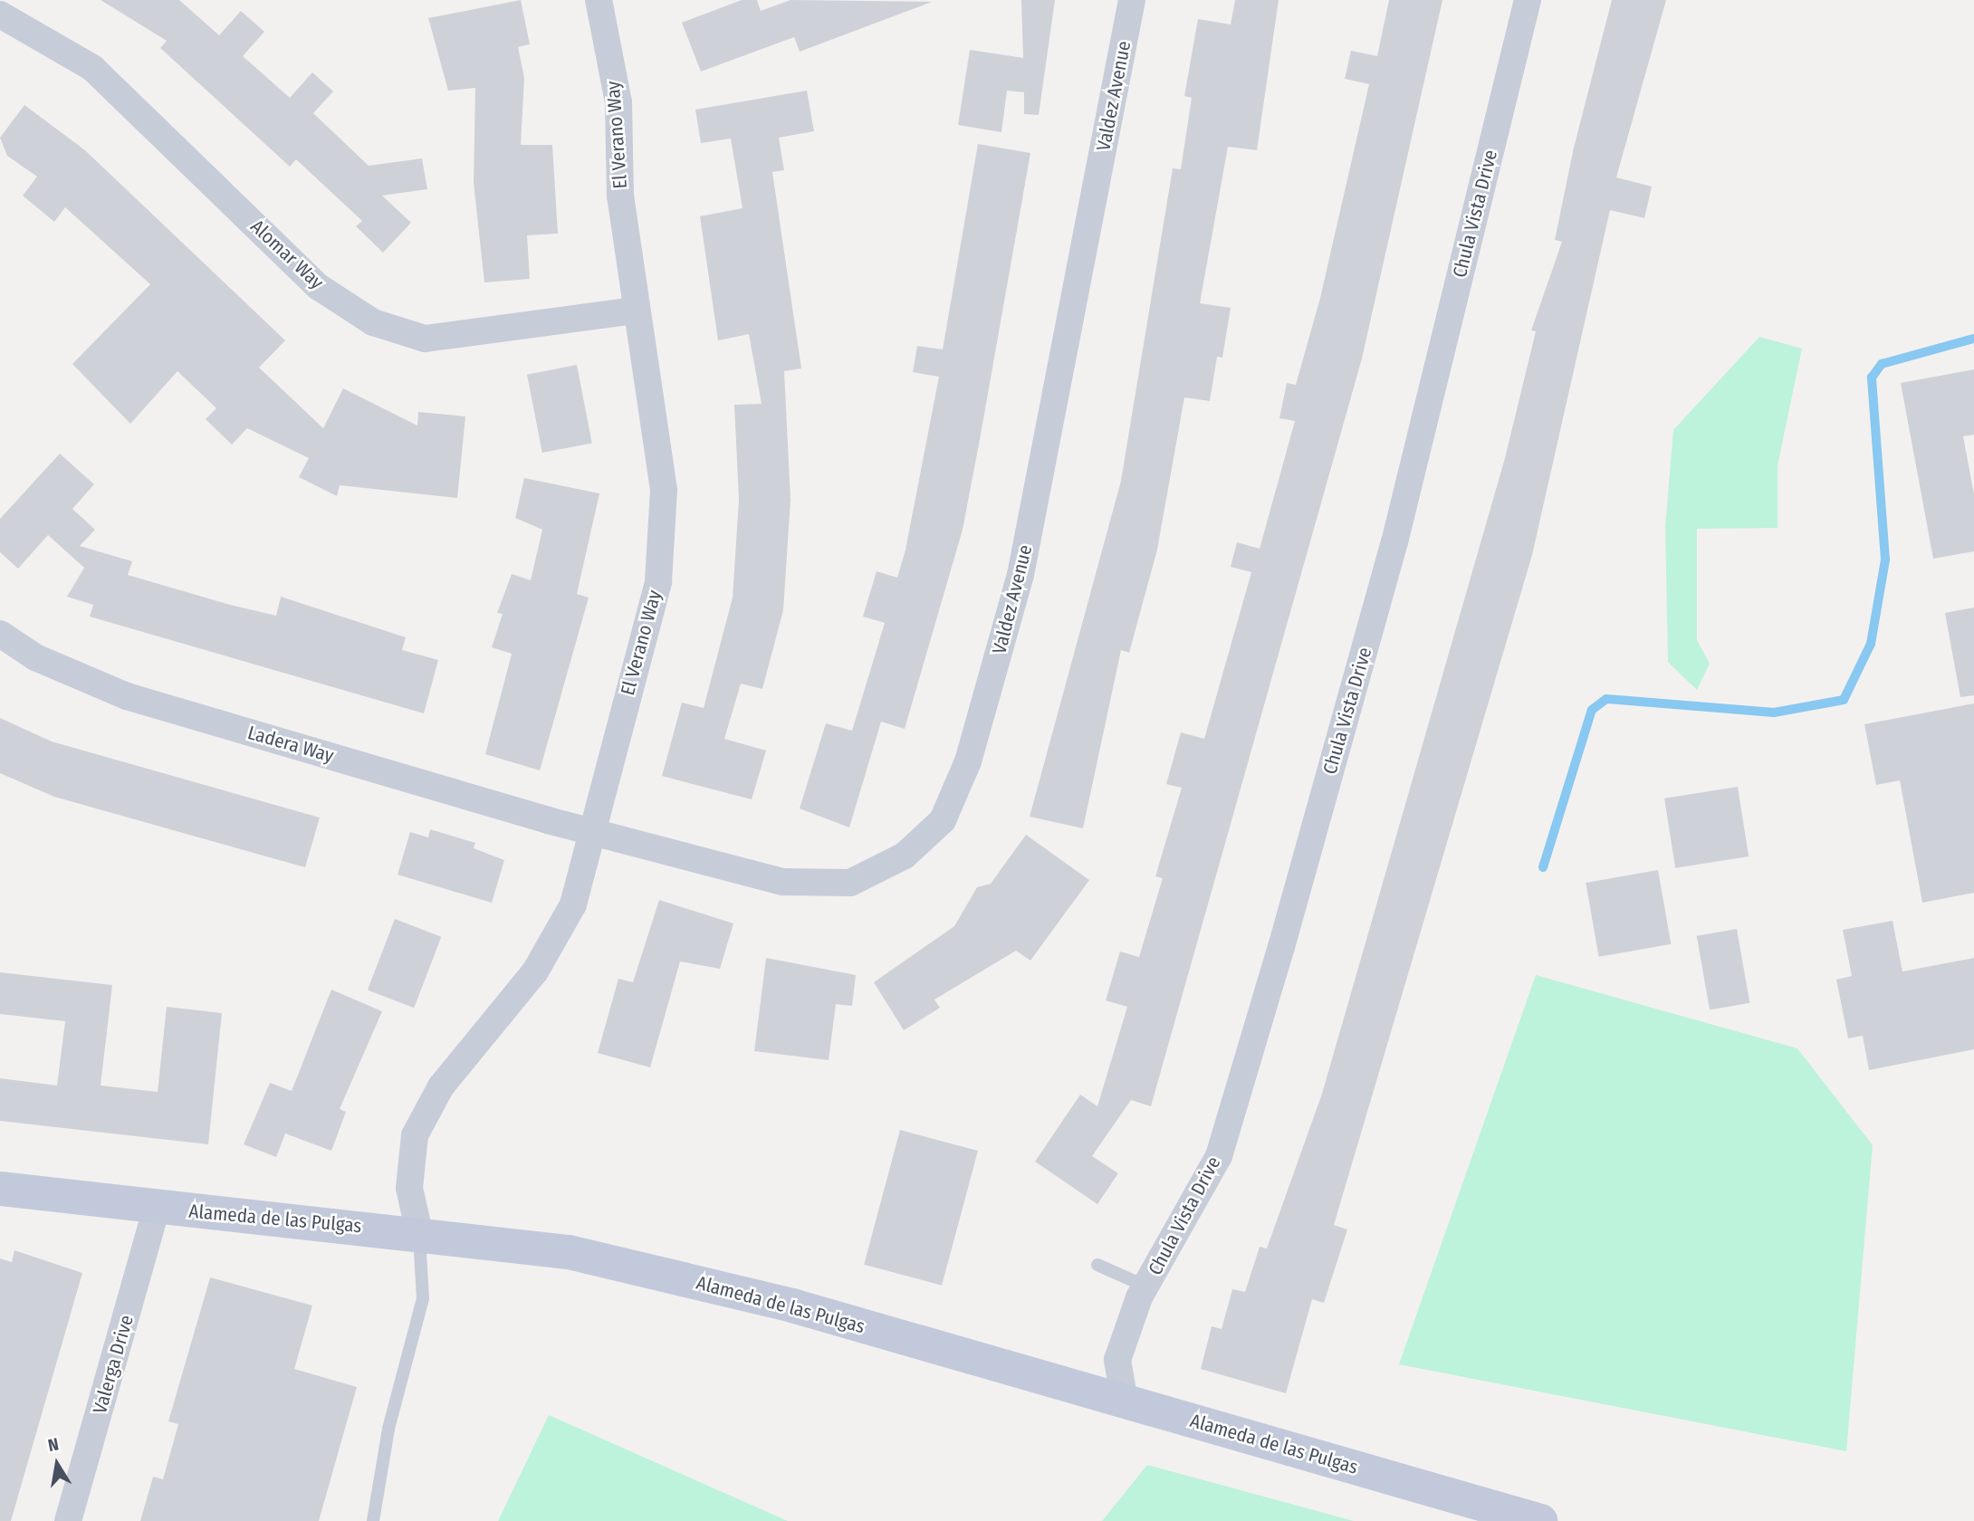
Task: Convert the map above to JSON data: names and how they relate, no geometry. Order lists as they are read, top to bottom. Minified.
{"streets":{"main road":["Alameda de las Pulgas"],"street":["Valdez Avenue","El Verano Way","Chula Vista Drive","Alomar Way","Ladera Way","Valerga Drive"]},"crossings":[["Valdez Avenue","El Verano Way"],["Valdez Avenue","Ladera Way"],["El Verano Way","Alomar Way"],["El Verano Way","Ladera Way"],["El Verano Way","Alameda de las Pulgas"],["Chula Vista Drive","Alameda de las Pulgas"],["Alameda de las Pulgas","Valerga Drive"]],"north":"top"}
